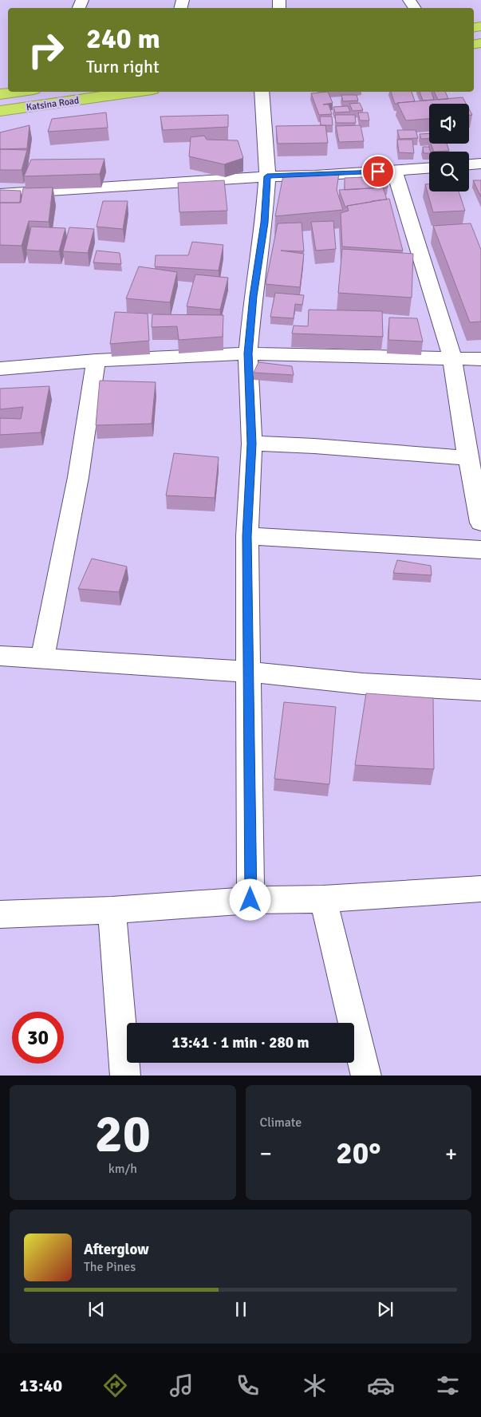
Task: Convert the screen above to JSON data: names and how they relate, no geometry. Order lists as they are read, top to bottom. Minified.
{"streets":{"highway":["Katsina Road"]},"page":{"turn":["240 m","Turn right"],"limit":"30","trip":"13:41 · 1 min · 280 m","tile":[["20","km/h"],"Climate"],"heat":["−","20°","+"],"song":["Afterglow","The Pines"],"tabs":"13:40"}}
